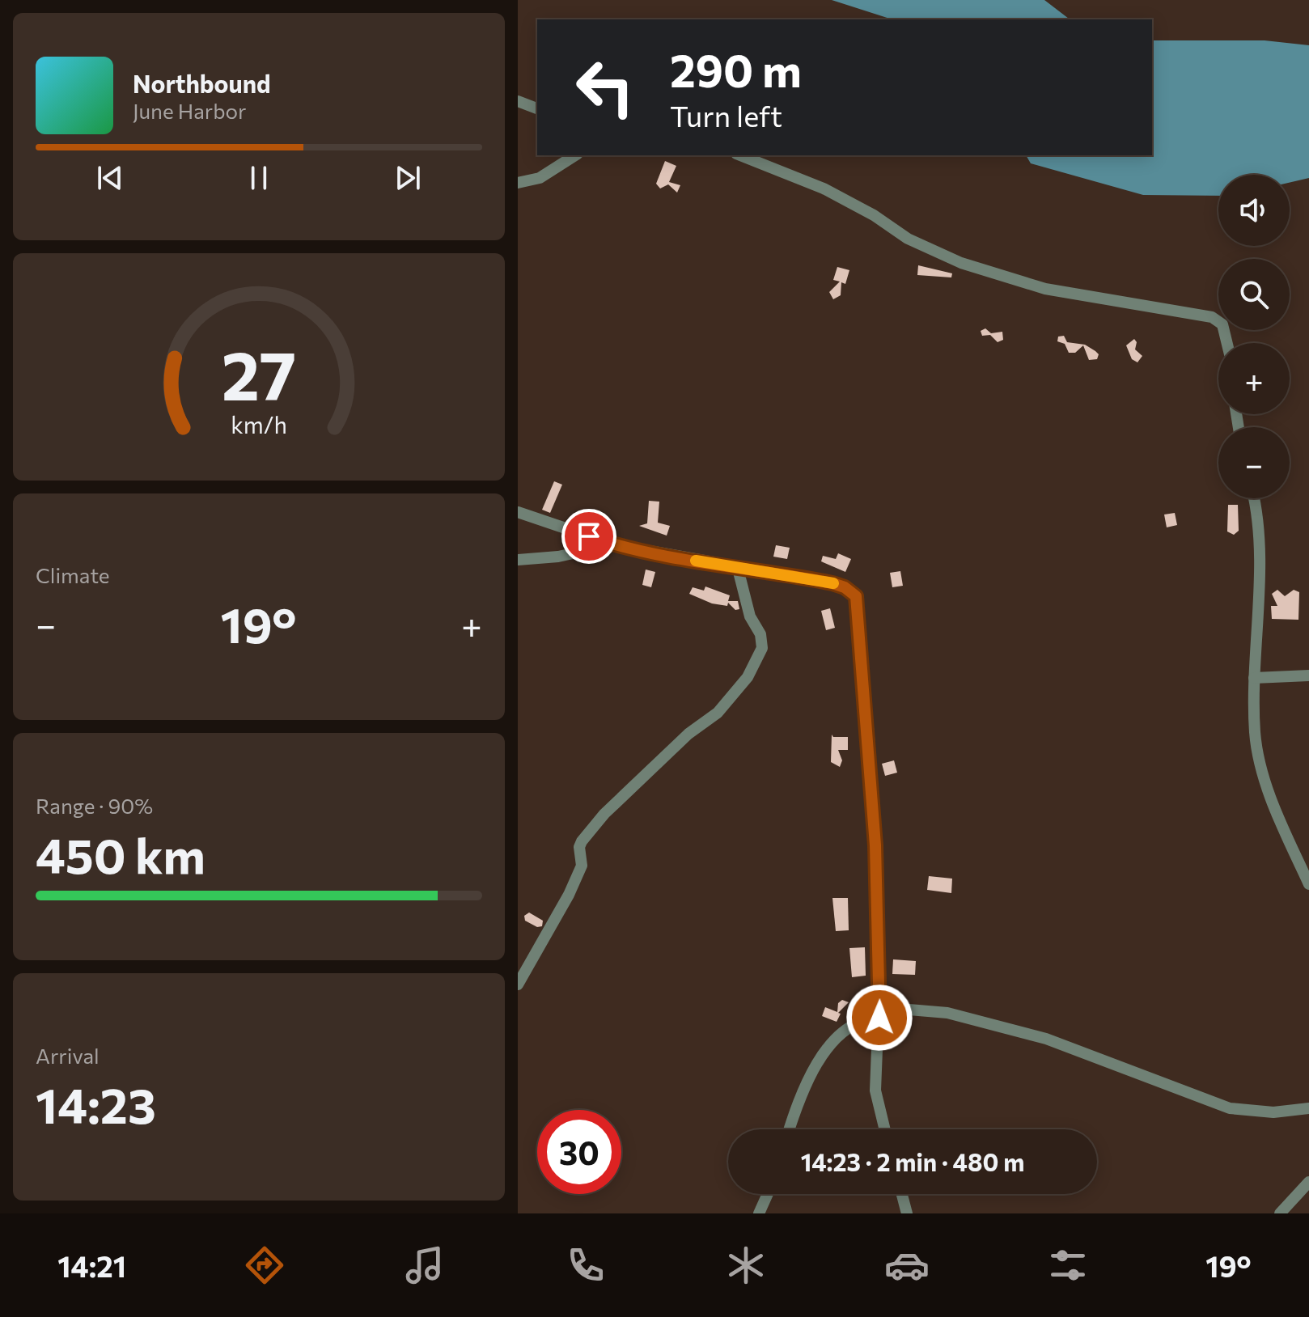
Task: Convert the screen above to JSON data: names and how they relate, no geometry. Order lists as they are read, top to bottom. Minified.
{"page":{"turn":["290 m","Turn left"],"song":["Northbound","June Harbor"],"map_buttons":["+","−"],"tile":["Climate",["Range · 90%","450 km"],["Arrival","14:23"]],"heat":["−","19°","+"],"limit":"30","trip":"14:23 · 2 min · 480 m","tabs":["14:21","19°"],"gauge":["27","km/h"]}}
